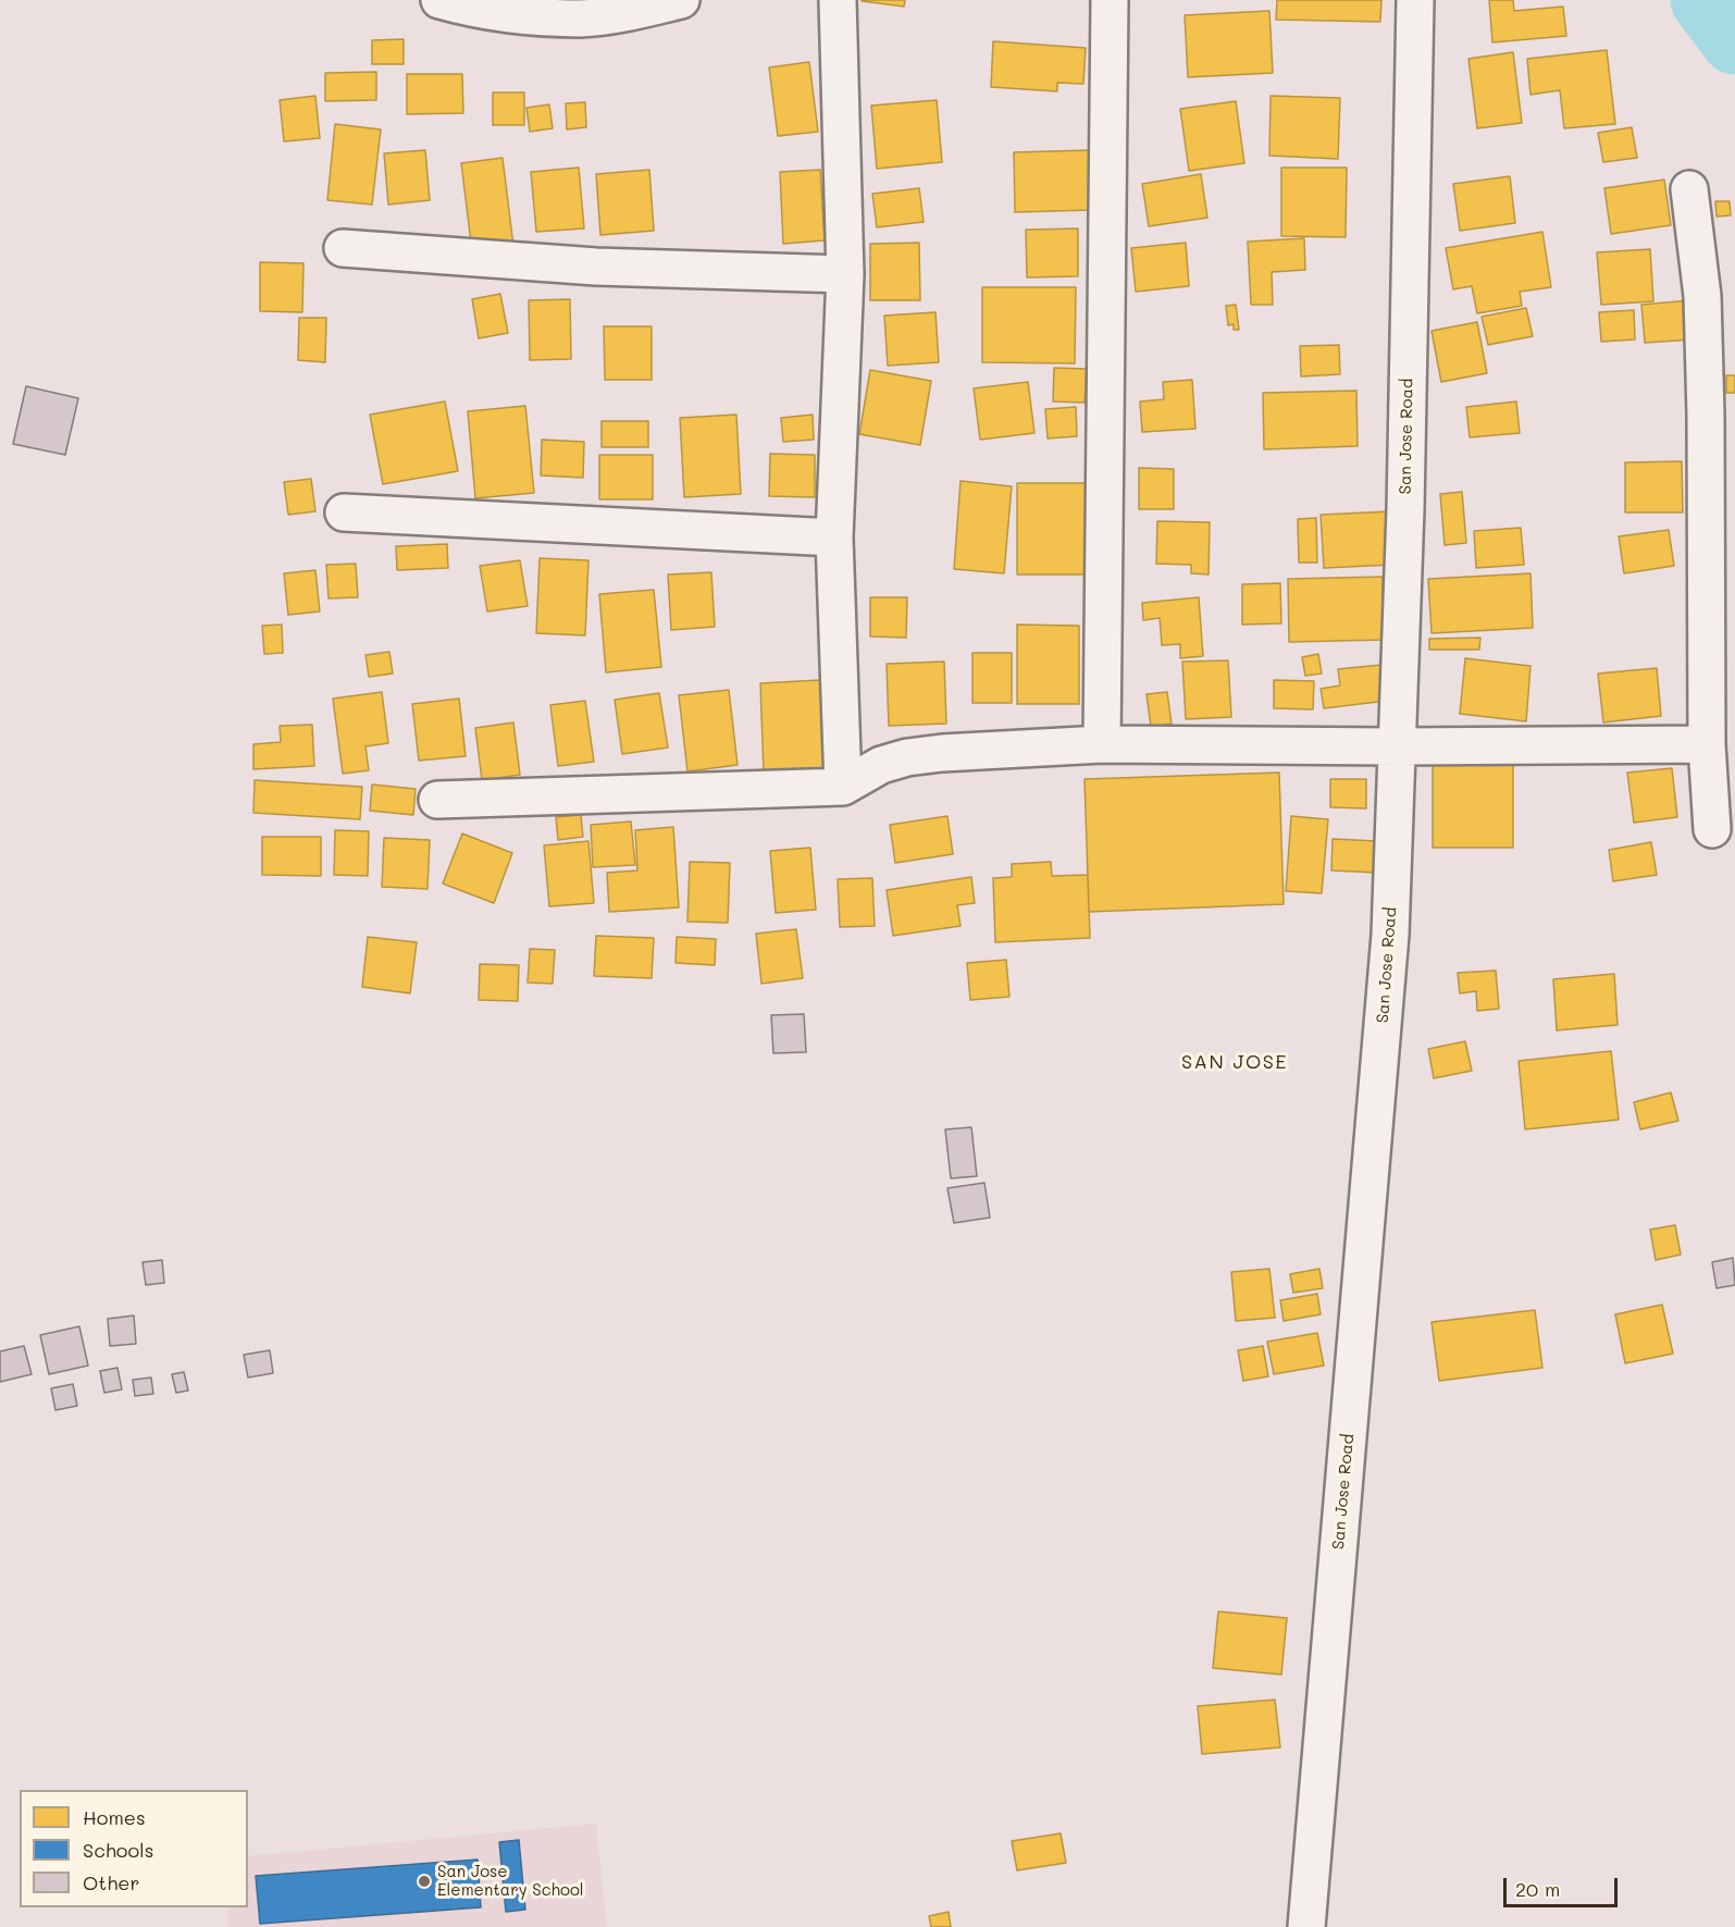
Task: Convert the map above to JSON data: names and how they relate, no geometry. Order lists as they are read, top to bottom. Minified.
{"streets":{"street":["San Jose Road"]},"districts":["SAN JOSE"],"places":["San Jose Elementary School"],"legend":["Homes","Schools","Other"],"scale_bar":"20 m"}
